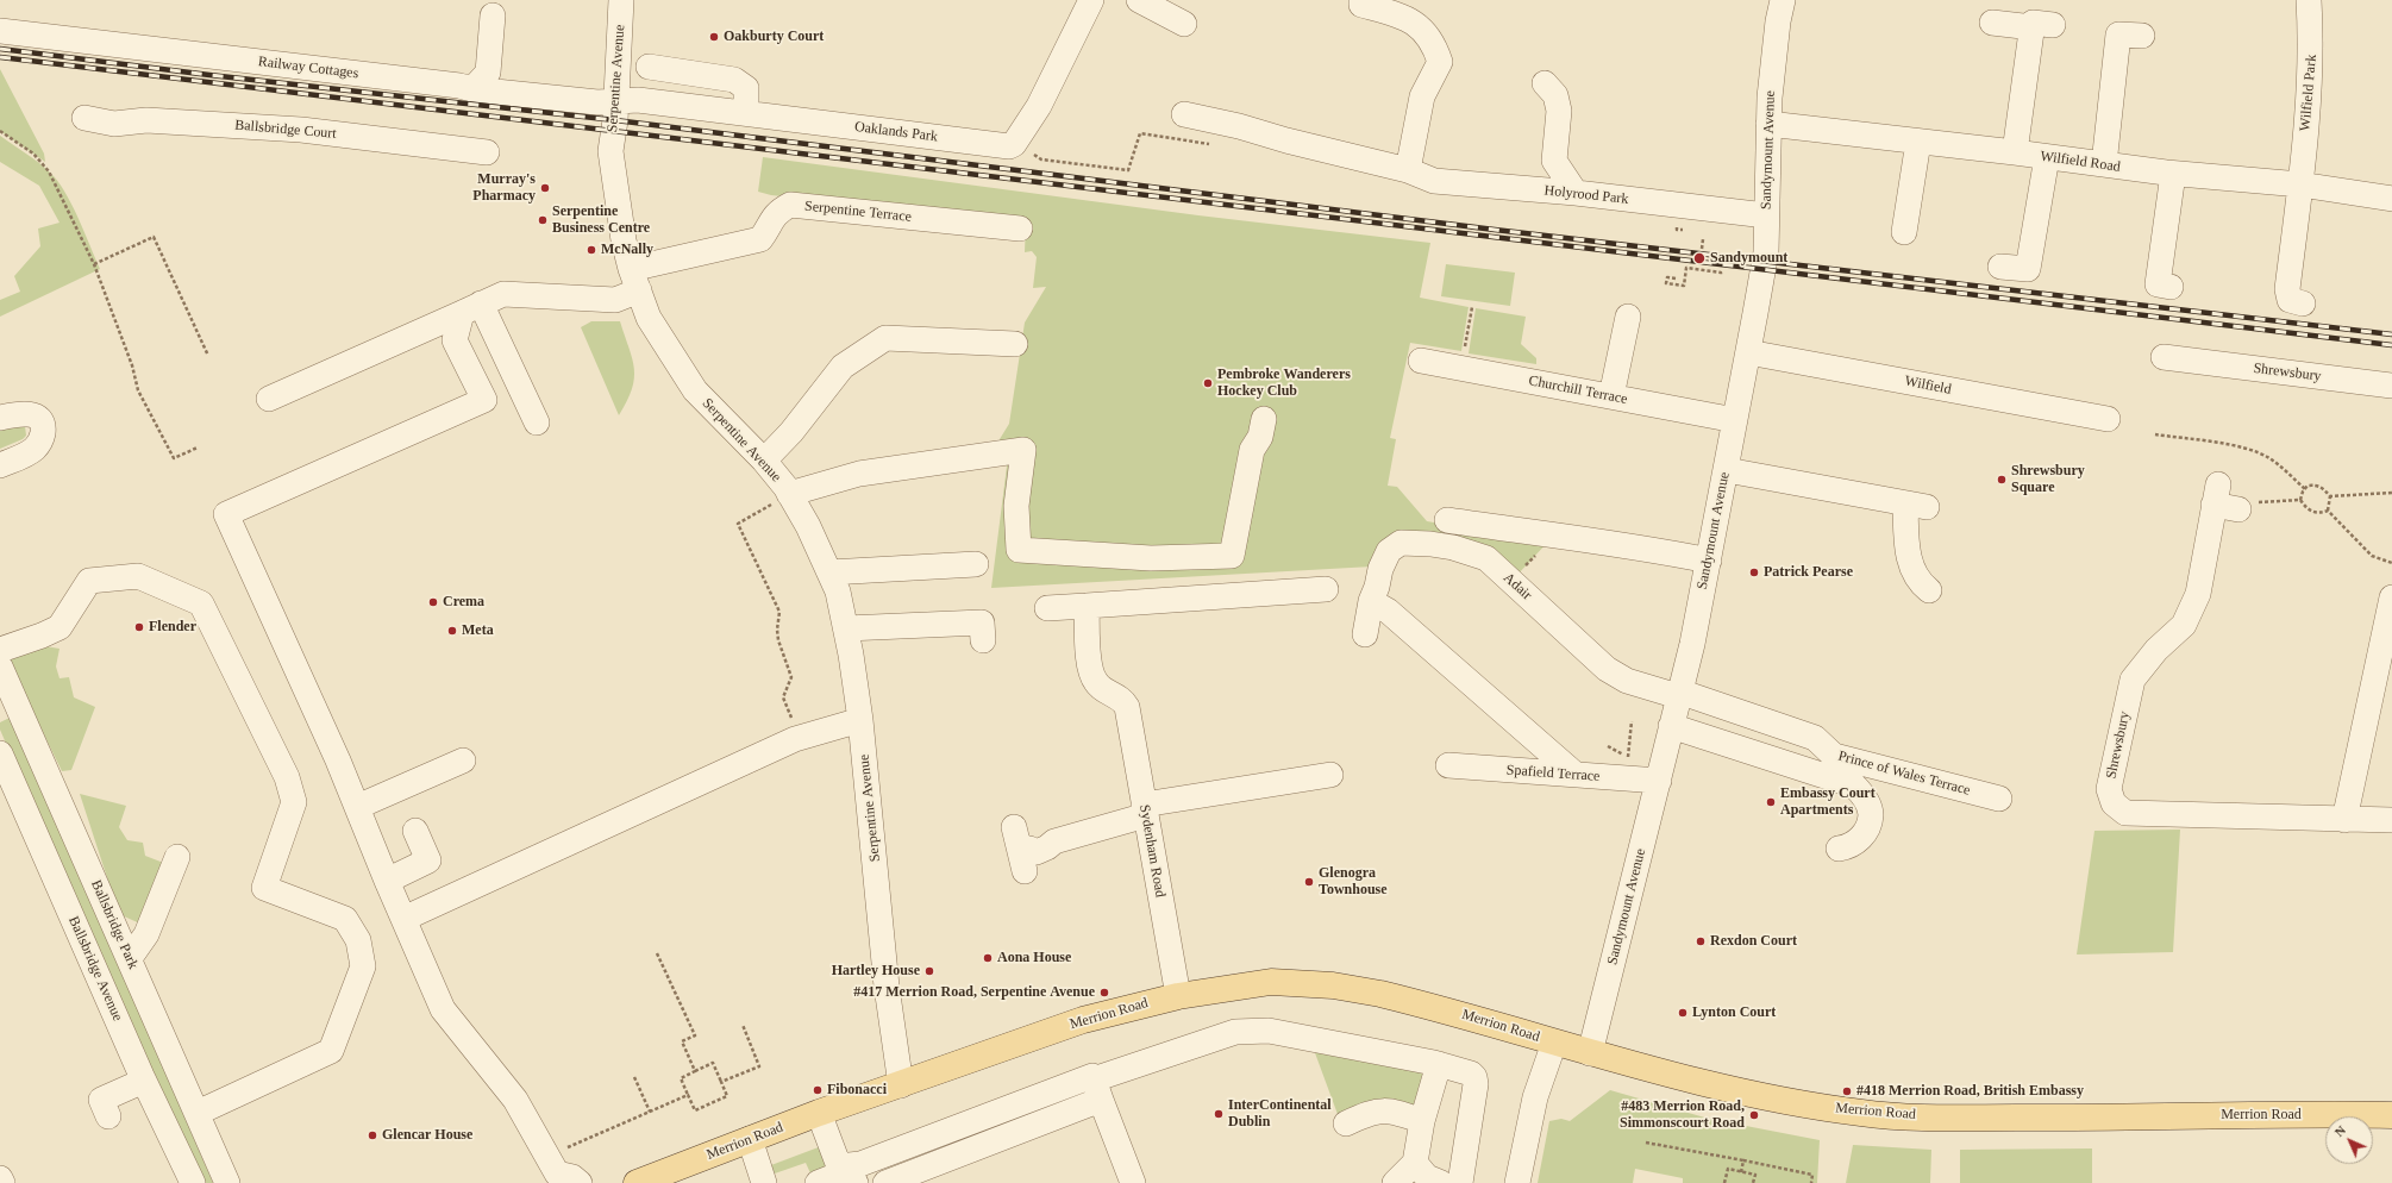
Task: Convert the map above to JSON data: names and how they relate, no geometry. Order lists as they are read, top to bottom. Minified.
{"streets":{"main road":["Merrion Road"],"street":["Railway Cottages","Serpentine Avenue","Wilfield Park","Ballsbridge Court","Oaklands Park","Sandymount Avenue","Wilfield Road","Holyrood Park","Serpentine Terrace","Shrewsbury","Wilfield","Churchill Terrace","Adair","Spafield Terrace","Prince of Wales Terrace","Sydenham Road","Ballsbridge Park","Ballsbridge Avenue"]},"crossings":[["Railway Cottages","Serpentine Avenue"],["Railway Cottages","Oaklands Park"],["Serpentine Avenue","Oaklands Park"],["Serpentine Avenue","Serpentine Terrace"],["Serpentine Avenue","Merrion Road"],["Wilfield Park","Wilfield Road"],["Sandymount Avenue","Wilfield Road"],["Sandymount Avenue","Holyrood Park"],["Sandymount Avenue","Wilfield"],["Sandymount Avenue","Churchill Terrace"],["Sandymount Avenue","Adair"],["Sandymount Avenue","Spafield Terrace"],["Sandymount Avenue","Prince of Wales Terrace"],["Sandymount Avenue","Merrion Road"],["Adair","Prince of Wales Terrace"],["Sydenham Road","Merrion Road"]],"places":["Oakburty Court","Murray's Pharmacy","Serpentine Business Centre","McNally","Sandymount","Pembroke Wanderers Hockey Club","Shrewsbury Square","Patrick Pearse","Crema","Flender","Meta","Embassy Court Apartments","Glenogra Townhouse","Rexdon Court","Aona House","Hartley House","#417 Merrion Road, Serpentine Avenue","Lynton Court","Fibonacci","#418 Merrion Road, British Embassy","InterContinental Dublin","#483 Merrion Road, Simmonscourt Road","Glencar House"],"north":"top left"}
